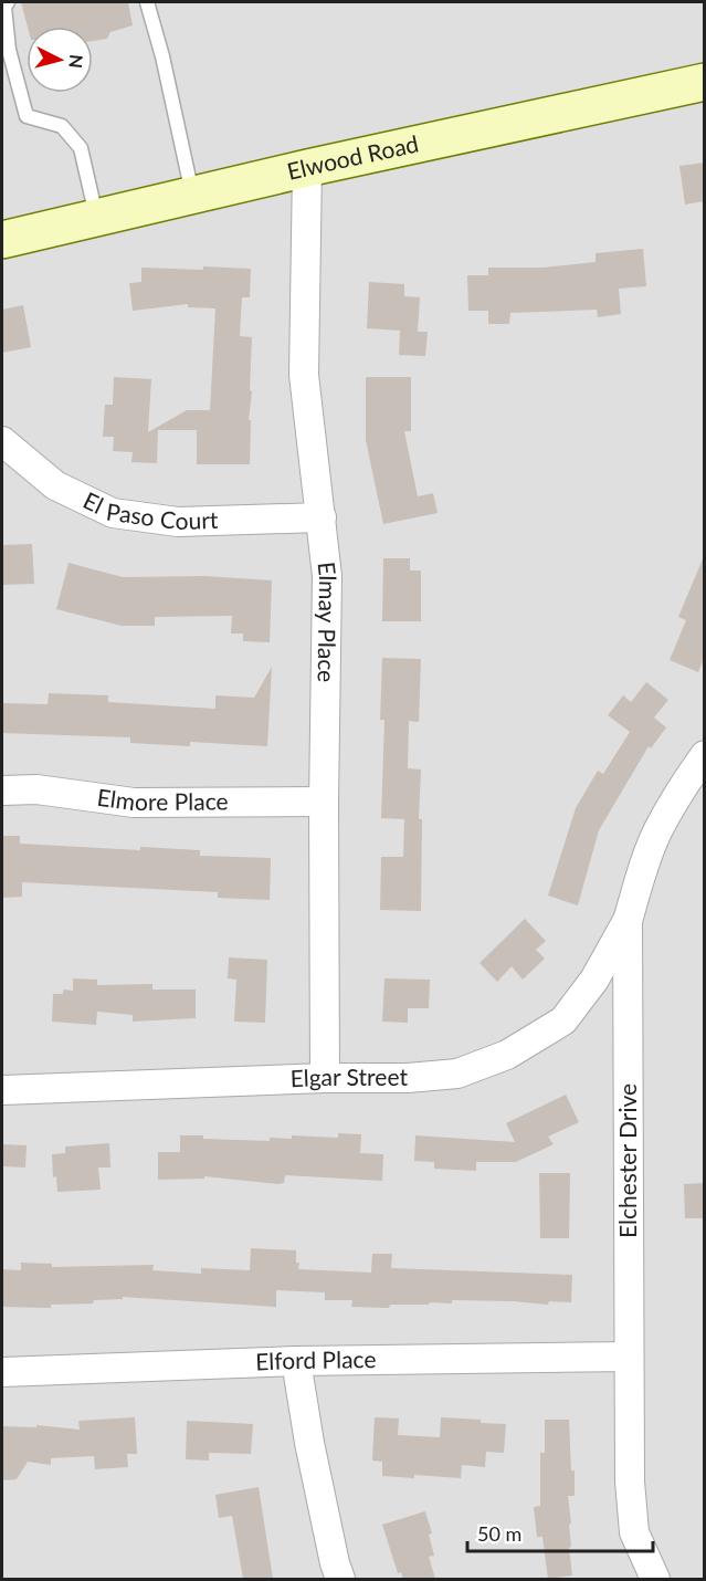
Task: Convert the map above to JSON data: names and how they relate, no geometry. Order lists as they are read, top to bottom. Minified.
{"streets":{"main road":["Elwood Road"],"street":["El Paso Court","Elmay Place","Elmore Place","Elgar Street","Elchester Drive","Elford Place"]},"crossings":[["Elwood Road","Elmay Place"],["El Paso Court","Elmay Place"],["Elmay Place","Elmore Place"],["Elmay Place","Elgar Street"],["Elgar Street","Elchester Drive"],["Elchester Drive","Elford Place"]],"scale_bar":"50 m","north":"right"}
